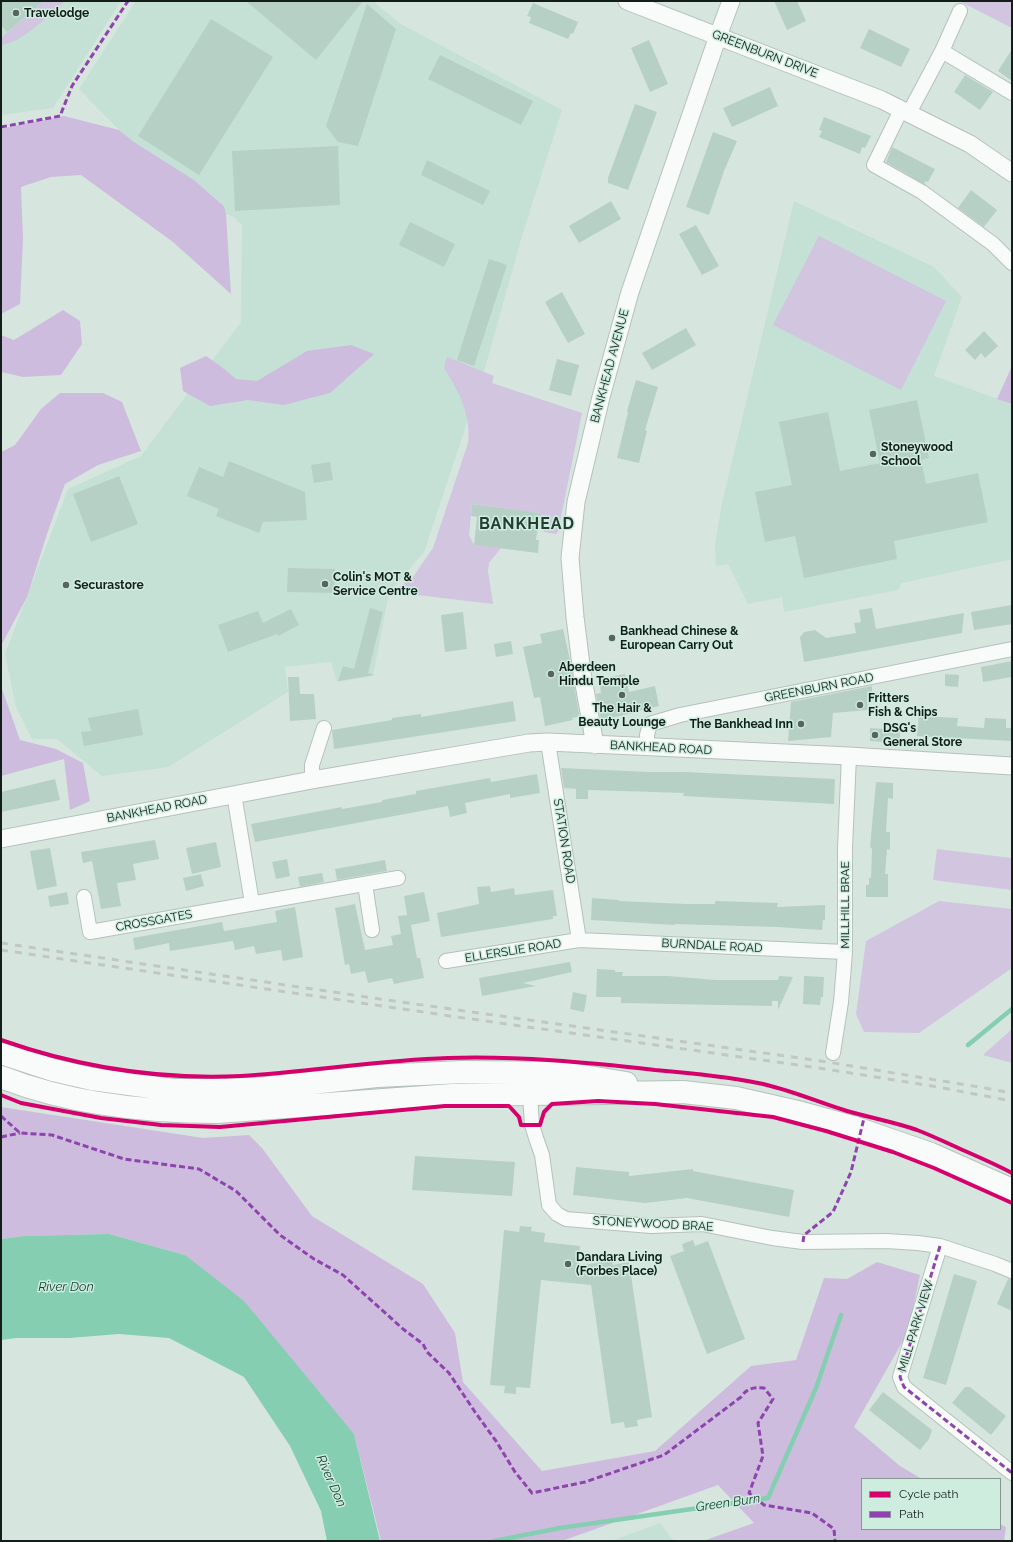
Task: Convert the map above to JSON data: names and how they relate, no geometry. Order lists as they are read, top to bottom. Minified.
{"streets":{"street":["GREENBURN DRIVE","BANKHEAD AVENUE","GREENBURN ROAD","BANKHEAD ROAD","STATION ROAD","MILLHILL BRAE","CROSSGATES","BURNDALE ROAD","ELLERSLIE ROAD","STONEYWOOD BRAE","MILL PARK VIEW"]},"crossings":[["GREENBURN DRIVE","BANKHEAD AVENUE"],["BANKHEAD AVENUE","BANKHEAD ROAD"],["GREENBURN ROAD","BANKHEAD ROAD"],["BANKHEAD ROAD","STATION ROAD"],["BANKHEAD ROAD","MILLHILL BRAE"],["STATION ROAD","BURNDALE ROAD"],["STATION ROAD","ELLERSLIE ROAD"],["MILLHILL BRAE","BURNDALE ROAD"],["BURNDALE ROAD","ELLERSLIE ROAD"],["STONEYWOOD BRAE","MILL PARK VIEW"]],"districts":["BANKHEAD"],"water":["River Don","Green Burn"],"places":["Travelodge","Stoneywood School","Colin's MOT & Service Centre","Securastore","Bankhead Chinese & European Carry Out","Aberdeen Hindu Temple","The Hair & Beauty Lounge","Fritters Fish & Chips","The Bankhead Inn","DSG's General Store","Dandara Living (Forbes Place)"],"legend":["Cycle path","Path"]}
